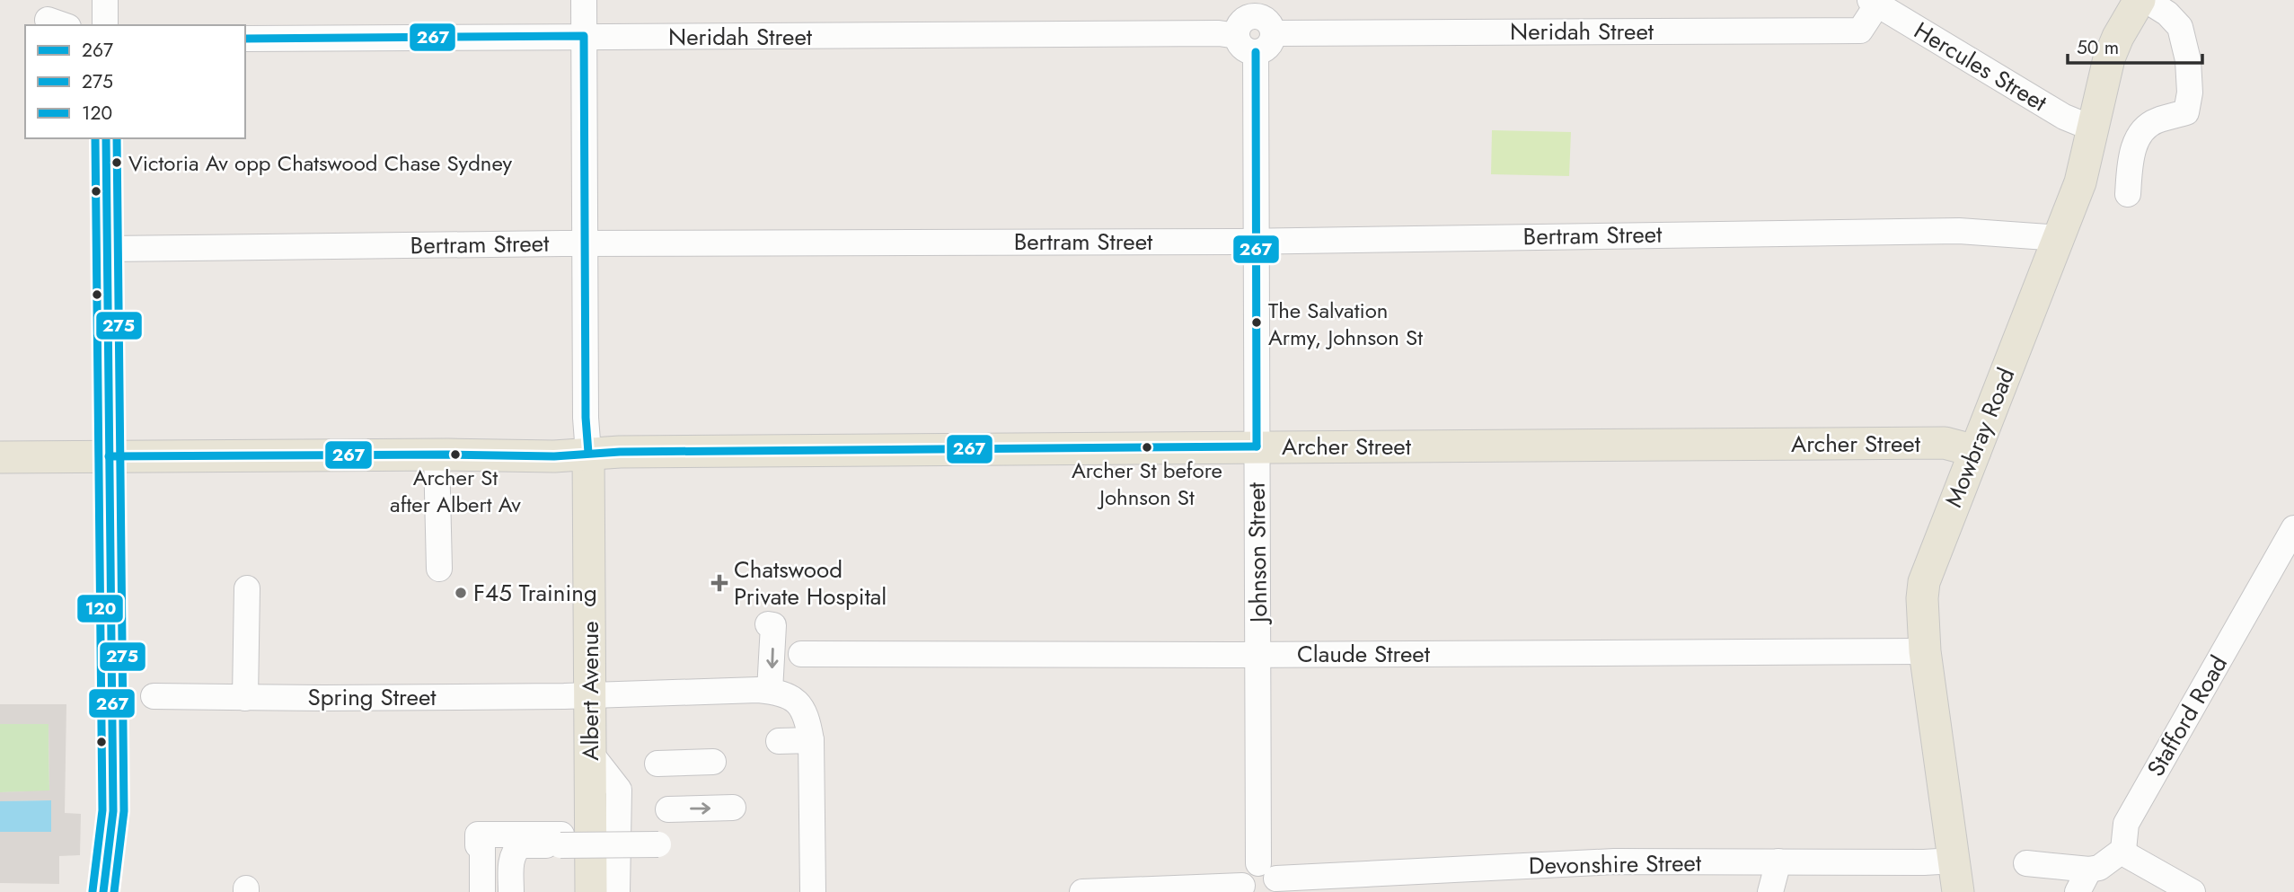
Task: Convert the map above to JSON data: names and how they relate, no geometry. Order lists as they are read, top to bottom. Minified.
{"streets":{"main road":["Mowbray Road","Archer Street","Albert Avenue"],"street":["Neridah Street","Hercules Street","Bertram Street","Johnson Street","Claude Street","Spring Street","Stafford Road","Devonshire Street"]},"crossings":[["Neridah Street","Hercules Street"],["Neridah Street","Johnson Street"],["Neridah Street","Albert Avenue"],["Hercules Street","Mowbray Road"],["Bertram Street","Mowbray Road"],["Bertram Street","Johnson Street"],["Bertram Street","Albert Avenue"],["Mowbray Road","Archer Street"],["Mowbray Road","Claude Street"],["Mowbray Road","Devonshire Street"],["Archer Street","Johnson Street"],["Archer Street","Albert Avenue"],["Johnson Street","Claude Street"],["Johnson Street","Devonshire Street"],["Albert Avenue","Spring Street"]],"places":{"other":["Victoria Av opp Chatswood Chase Sydney","The Salvation Army, Johnson St","Archer St before Johnson St","Archer St after Albert Av","F45 Training"],"health":["Chatswood Private Hospital"]},"lines":["transit line 267","transit line 275","transit line 120"],"legend":["267","275","120"],"scale_bar":"50 m"}
